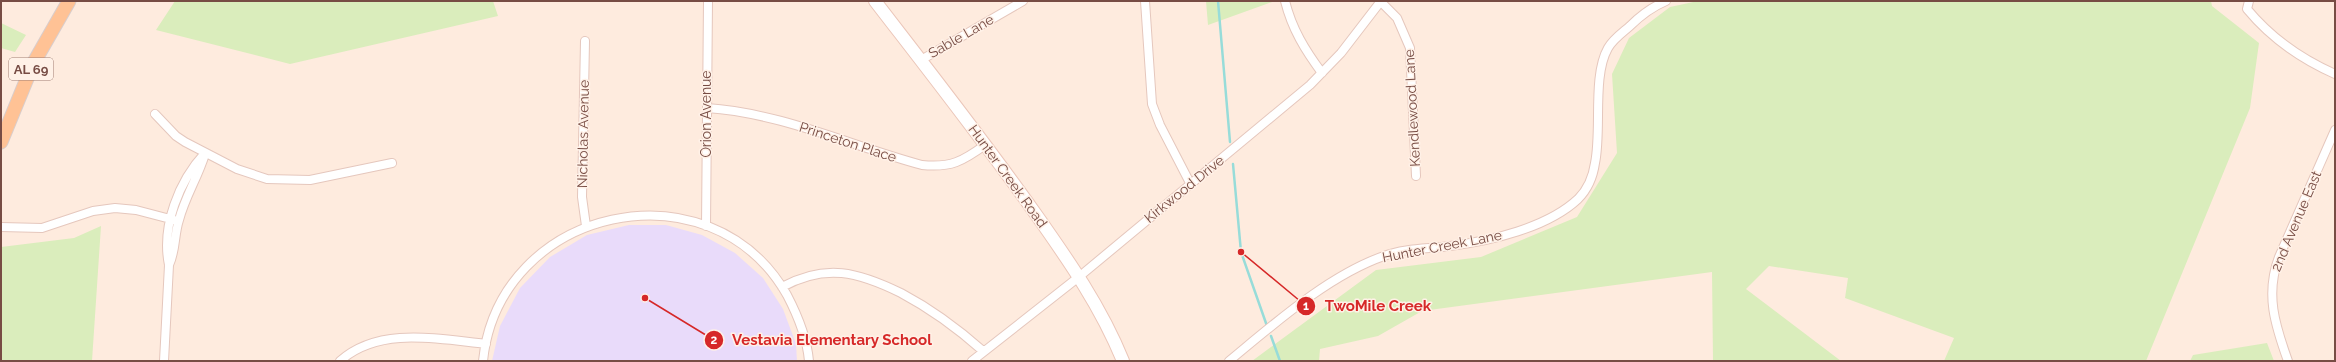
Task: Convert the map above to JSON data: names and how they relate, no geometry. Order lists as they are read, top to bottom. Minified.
{"streets":{"main road":["AL 69","Hunter Creek Road"],"street":["Sable Lane","Kendlewood Lane","Orion Avenue","Nicholas Avenue","Princeton Place","Kirkwood Drive","2nd Avenue East","Hunter Creek Lane"]},"crossings":[["Sable Lane","Hunter Creek Road"],["Kendlewood Lane","Kirkwood Drive"],["Orion Avenue","Princeton Place"],["Princeton Place","Hunter Creek Road"],["Hunter Creek Road","Kirkwood Drive"]],"places":["TwoMile Creek","Vestavia Elementary School"]}
